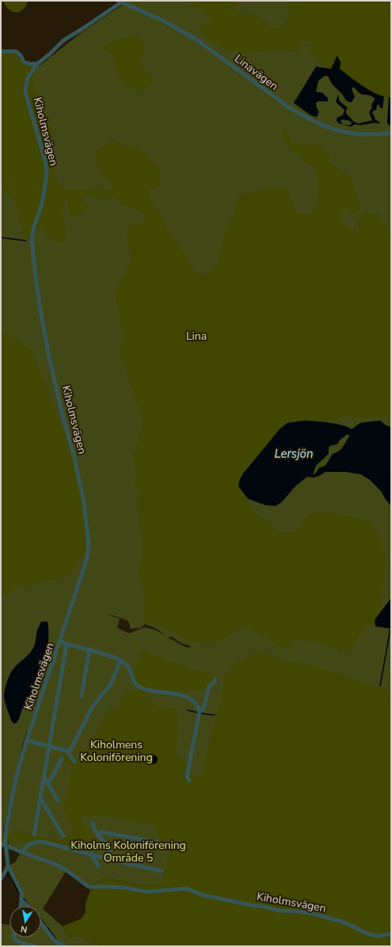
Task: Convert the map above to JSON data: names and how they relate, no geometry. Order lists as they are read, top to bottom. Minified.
{"streets":{"street":["Linavägen","Kiholmsvägen"]},"crossings":[["Linavägen","Kiholmsvägen"]],"water":["Lersjön"],"parks":["Lina","Kiholmens Koloniförening","Kiholms Koloniförening Område 5"],"north":"bottom"}
